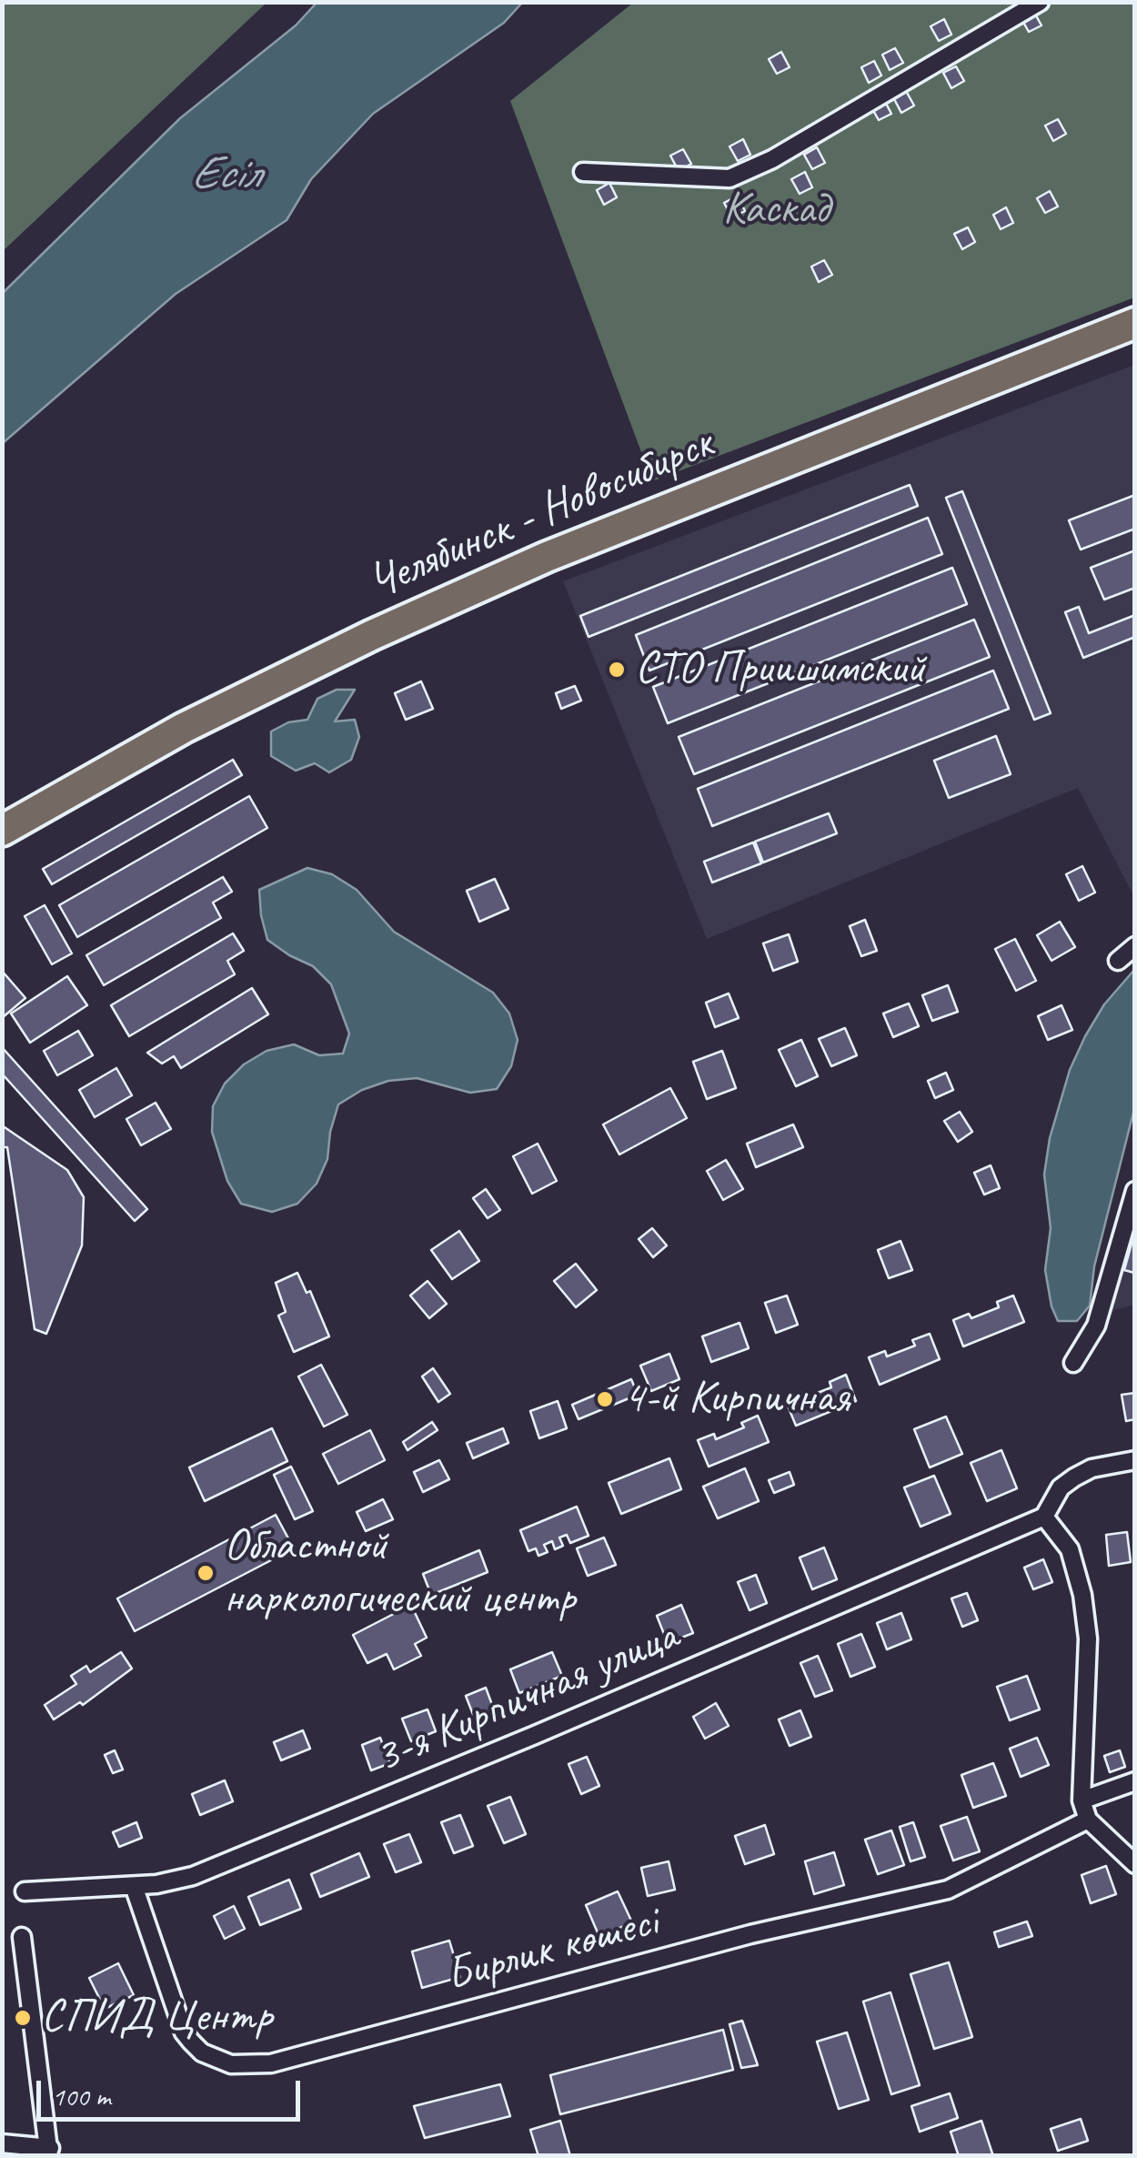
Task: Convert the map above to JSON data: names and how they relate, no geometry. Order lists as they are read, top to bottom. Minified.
{"streets":{"highway":["Челябинск - Новосибирск"],"street":["3-я Кирпичная улица","Бирлик көшесі"]},"crossings":[["3-я Кирпичная улица","Бирлик көшесі"]],"water":["Есіл"],"parks":["Каскад"],"places":["СТО Приишимский","4-й Кирпичная","Областной наркологический центр","СПИД Центр"],"scale_bar":"100 m"}
